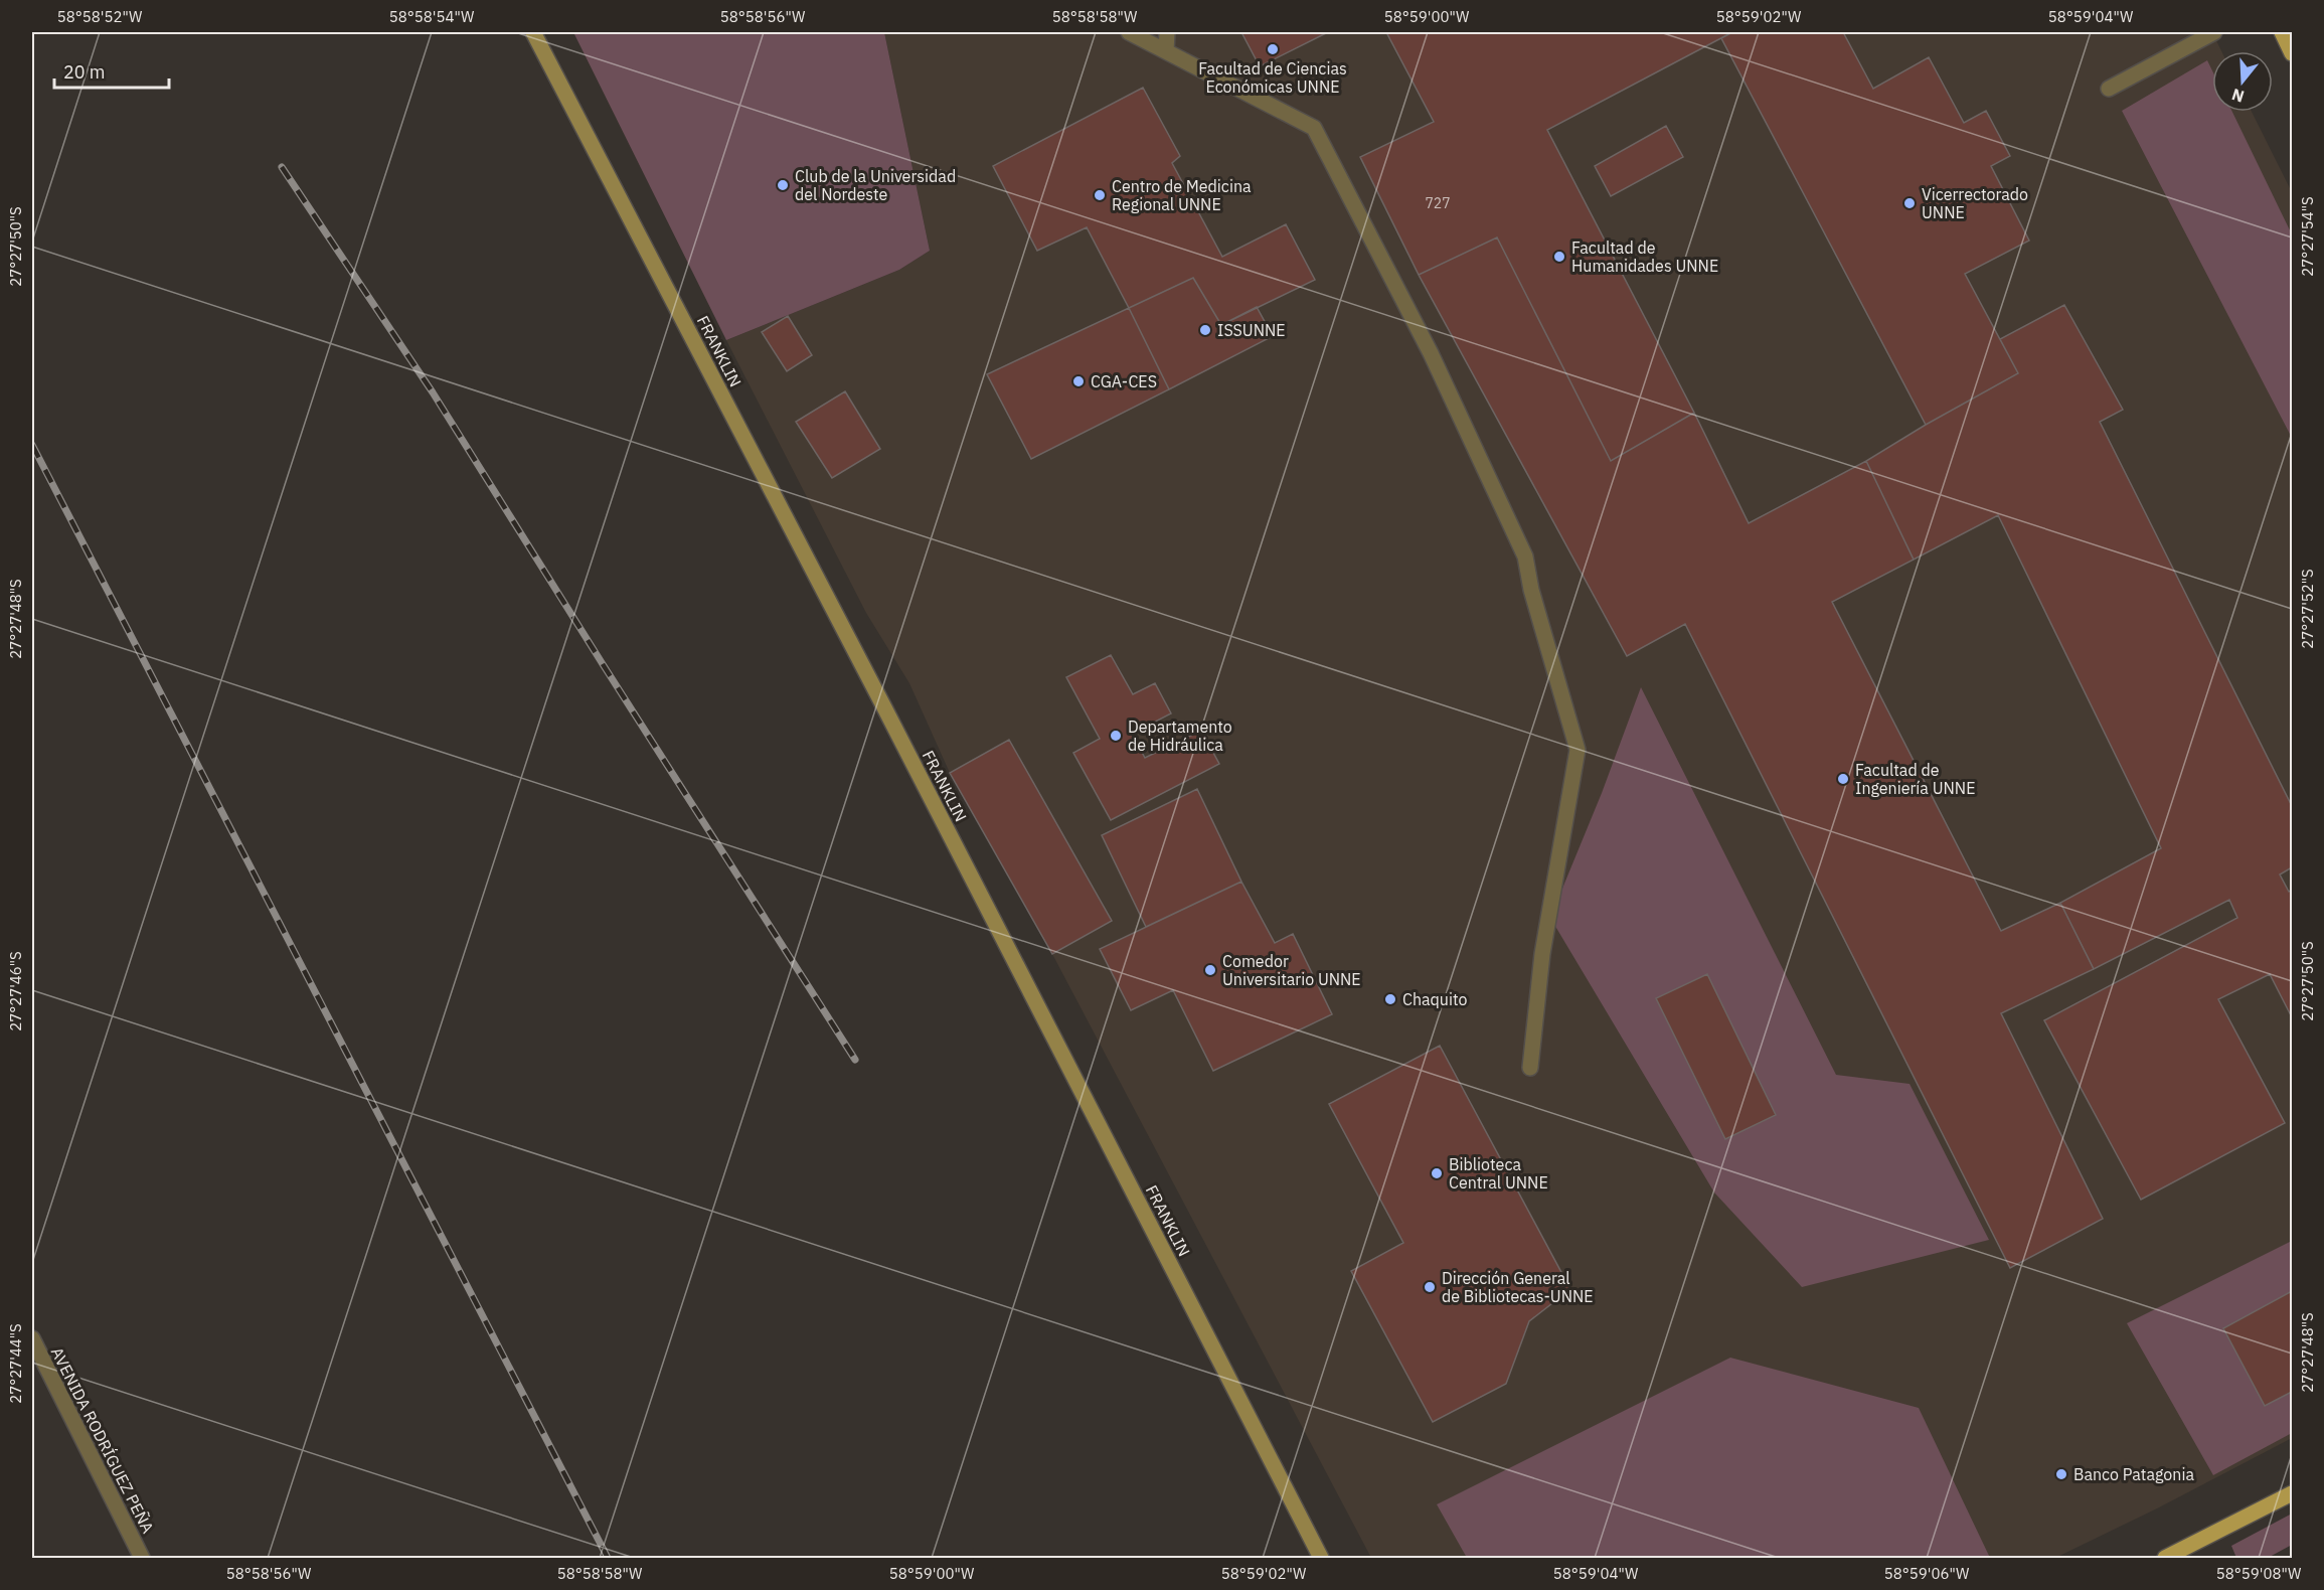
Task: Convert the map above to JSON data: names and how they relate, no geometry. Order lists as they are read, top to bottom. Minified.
{"streets":{"street":["FRANKLIN","AVENIDA RODRÍGUEZ PEÑA"]},"places":["Facultad de Ciencias Económicas UNNE","Club de la Universidad del Nordeste","Centro de Medicina Regional UNNE","Vicerrectorado UNNE","Facultad de Humanidades UNNE","ISSUNNE","CGA-CES","Departamento de Hidráulica","Facultad de Ingeniería UNNE","Comedor Universitario UNNE","Chaquito","Biblioteca Central UNNE","Dirección General de Bibliotecas-UNNE","Banco Patagonia"],"house_numbers":["727"],"scale_bar":"20 m","north":"bottom","coordinates":["58°58'52\"W","58°58'54\"W","58°58'56\"W","58°58'58\"W","58°59'00\"W","58°59'02\"W","58°59'04\"W","27°27'54\"S","27°27'50\"S","27°27'52\"S","27°27'48\"S","27°27'46\"S","27°27'44\"S","58°59'06\"W","58°59'08\"W"]}
